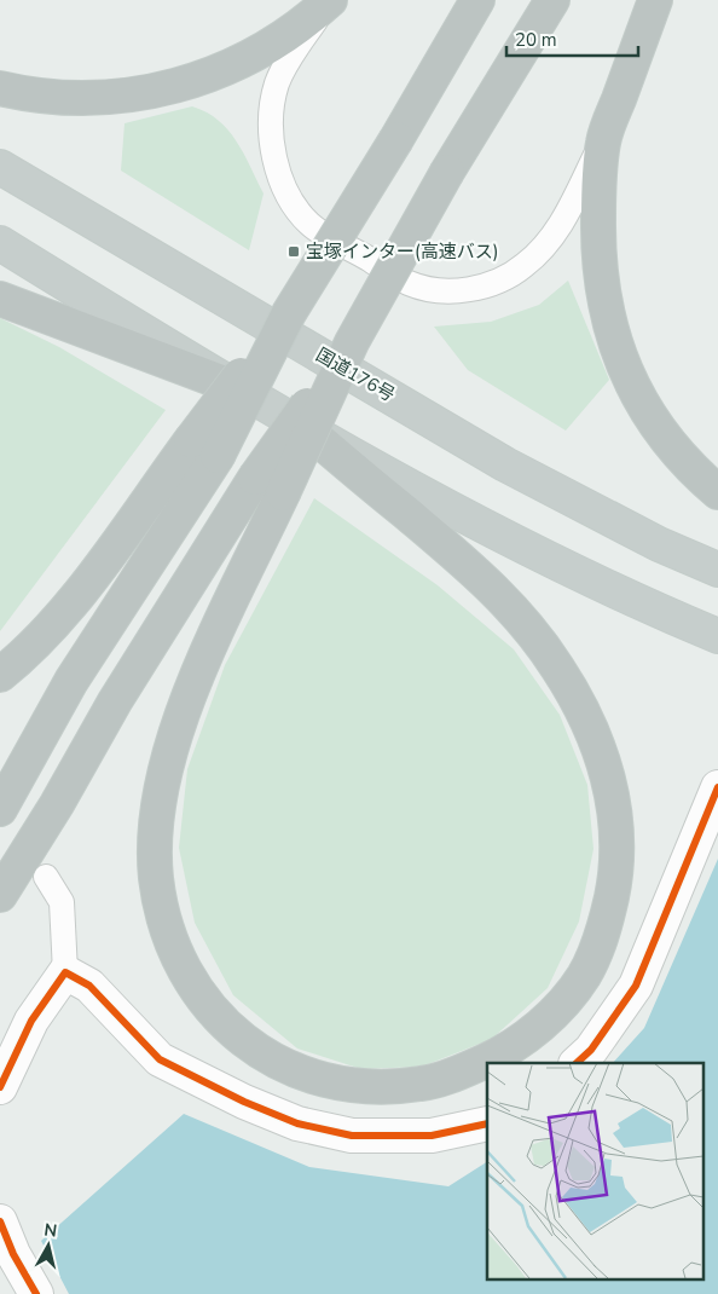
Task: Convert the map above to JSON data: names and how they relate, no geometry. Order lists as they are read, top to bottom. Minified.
{"streets":{"highway":["国道176号"]},"places":{"transit":["宝塚インター(高速バス)"]},"scale_bar":"20 m","north":"top"}
